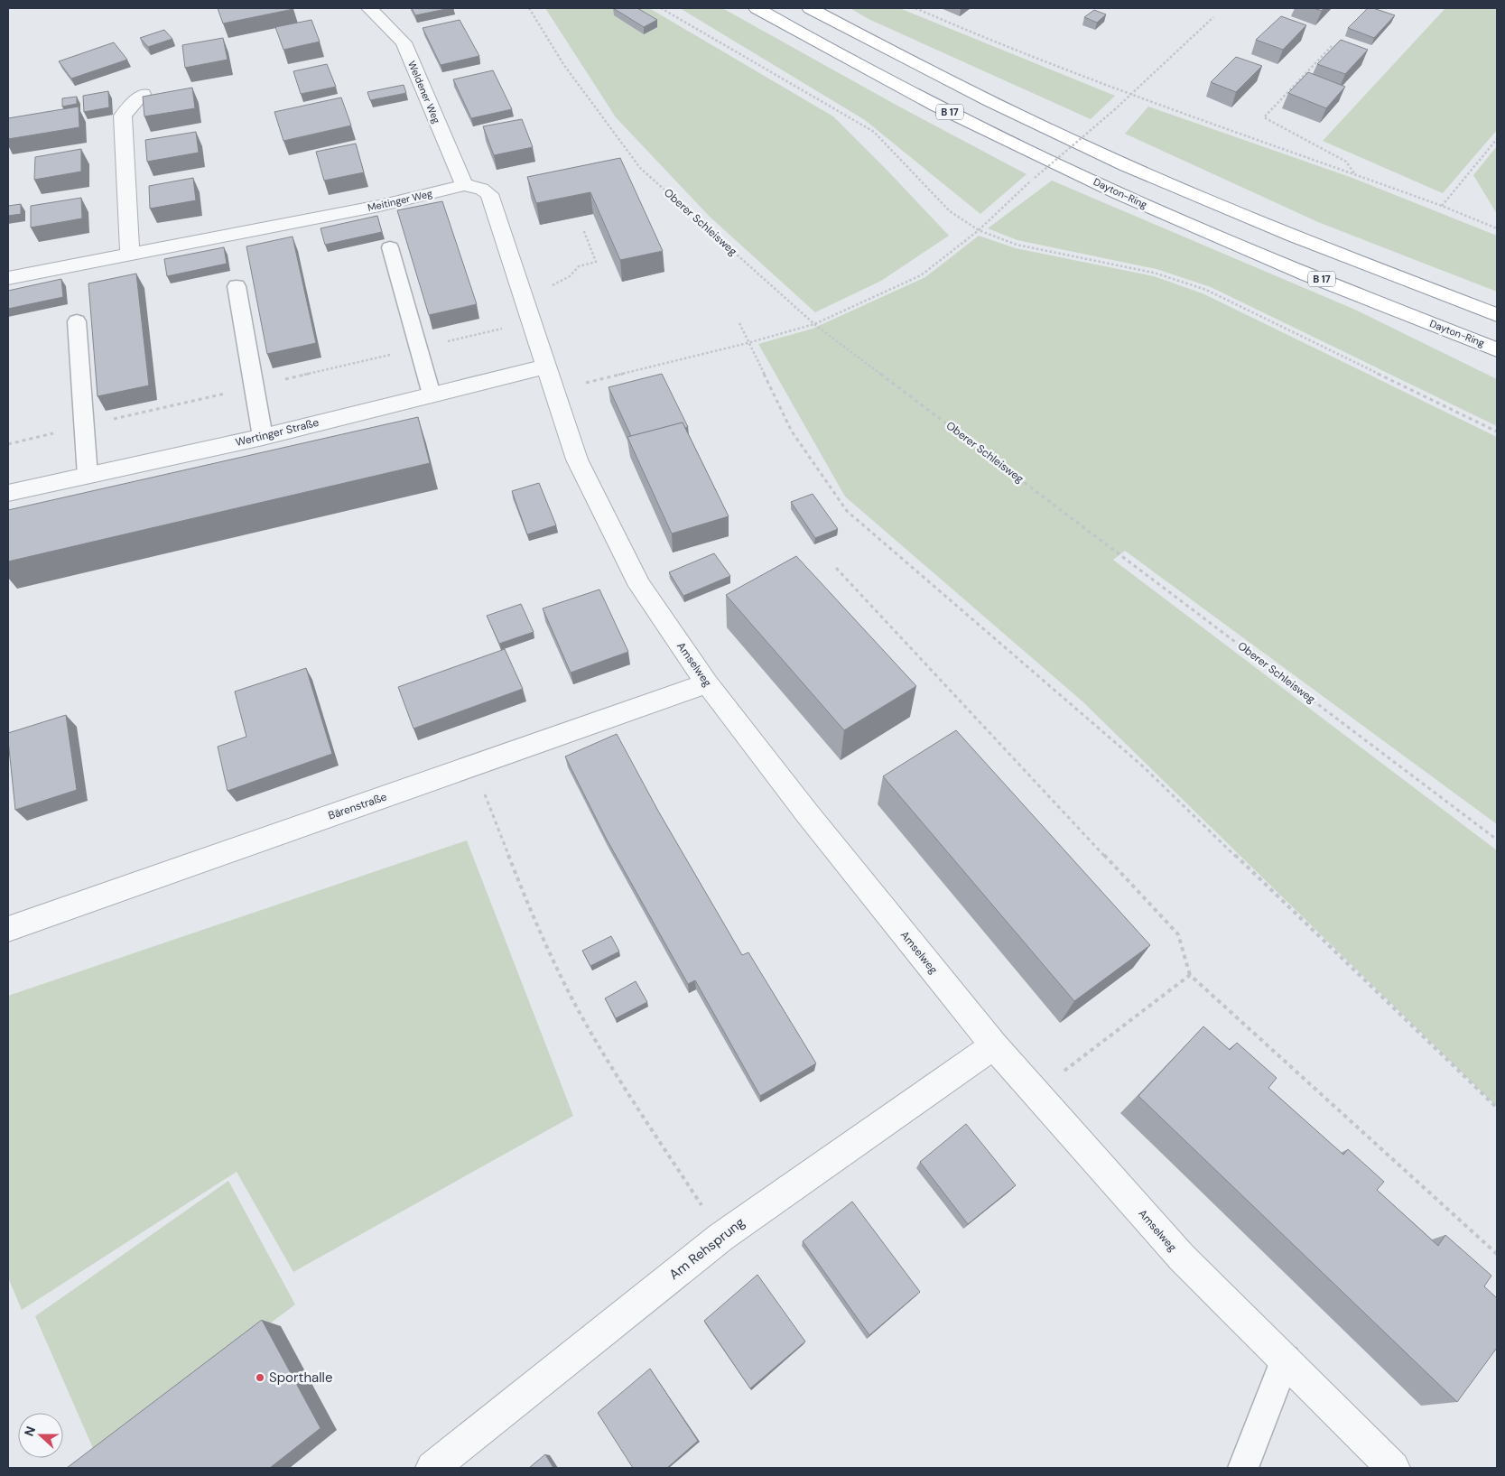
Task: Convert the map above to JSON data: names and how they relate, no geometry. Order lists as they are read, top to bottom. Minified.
{"streets":{"highway":["B 17","Dayton-Ring"],"street":["Weldener Weg","Meitinger Weg","Wertinger Straße","Amselweg","Bärenstraße","Am Rehsprung"],"path":["Oberer Schleisweg"]},"crossings":[["Weldener Weg","Meitinger Weg"],["Meitinger Weg","Wertinger Straße"],["Meitinger Weg","Amselweg"],["Wertinger Straße","Amselweg"],["Amselweg","Bärenstraße"],["Amselweg","Am Rehsprung"]],"places":["Sporthalle"],"north":"left"}
